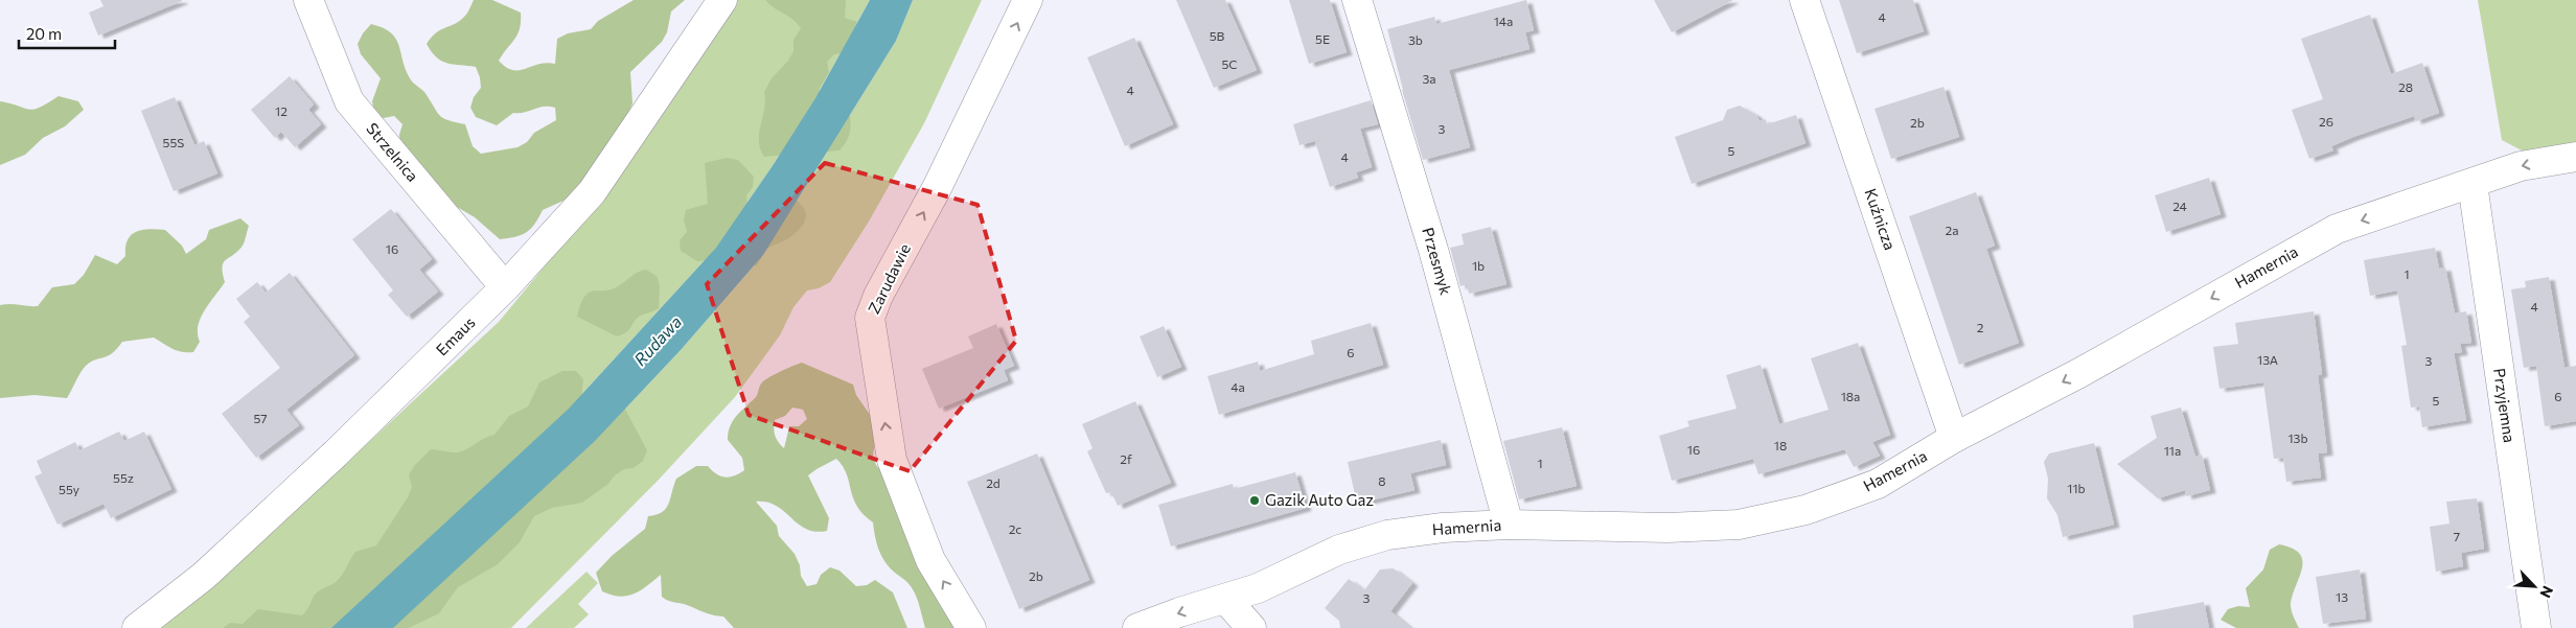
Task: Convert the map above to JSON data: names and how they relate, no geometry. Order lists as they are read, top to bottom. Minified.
{"streets":{"street":["Strzelnica","Kuźnicza","Przesmyk","Hamernia","Zarudawie","Emaus","Przyjemna"]},"crossings":[["Strzelnica","Emaus"],["Kuźnicza","Hamernia"],["Przesmyk","Hamernia"],["Hamernia","Przyjemna"]],"one_way":["Hamernia","Zarudawie"],"water":["Rudawa"],"places":["Gazik Auto Gaz"],"house_numbers":["4","14a","5B","5E","3b","5C","3a","28","4","12","26","2b","3","55S","5","4","24","2a","16","1b","1","4","2","6","13A","3","4a","18a","6","5","57","13b","18","16","11a","2f","1","55z","8","2d","11b","55y","2c","7","2b","13","3"],"scale_bar":"20 m","north":"bottom right"}
